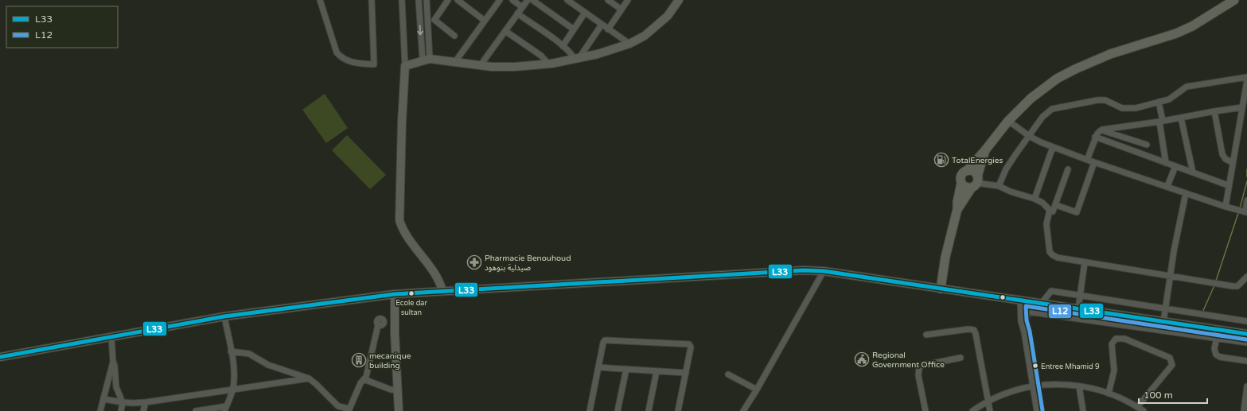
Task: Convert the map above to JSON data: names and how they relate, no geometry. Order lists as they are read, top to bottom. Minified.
{"places":{"fuel station":["TotalEnergies"],"pharmacy":["Pharmacie Benouhoud صيدلية بنوهود"],"other":["Ecole dar sultan","Entree Mhamid 9"],"public building":["Regional Government Office"],"building":["mecanique building"]},"lines":["transit line L33","transit line L12"],"legend":["L33","L12"],"scale_bar":"100 m"}
